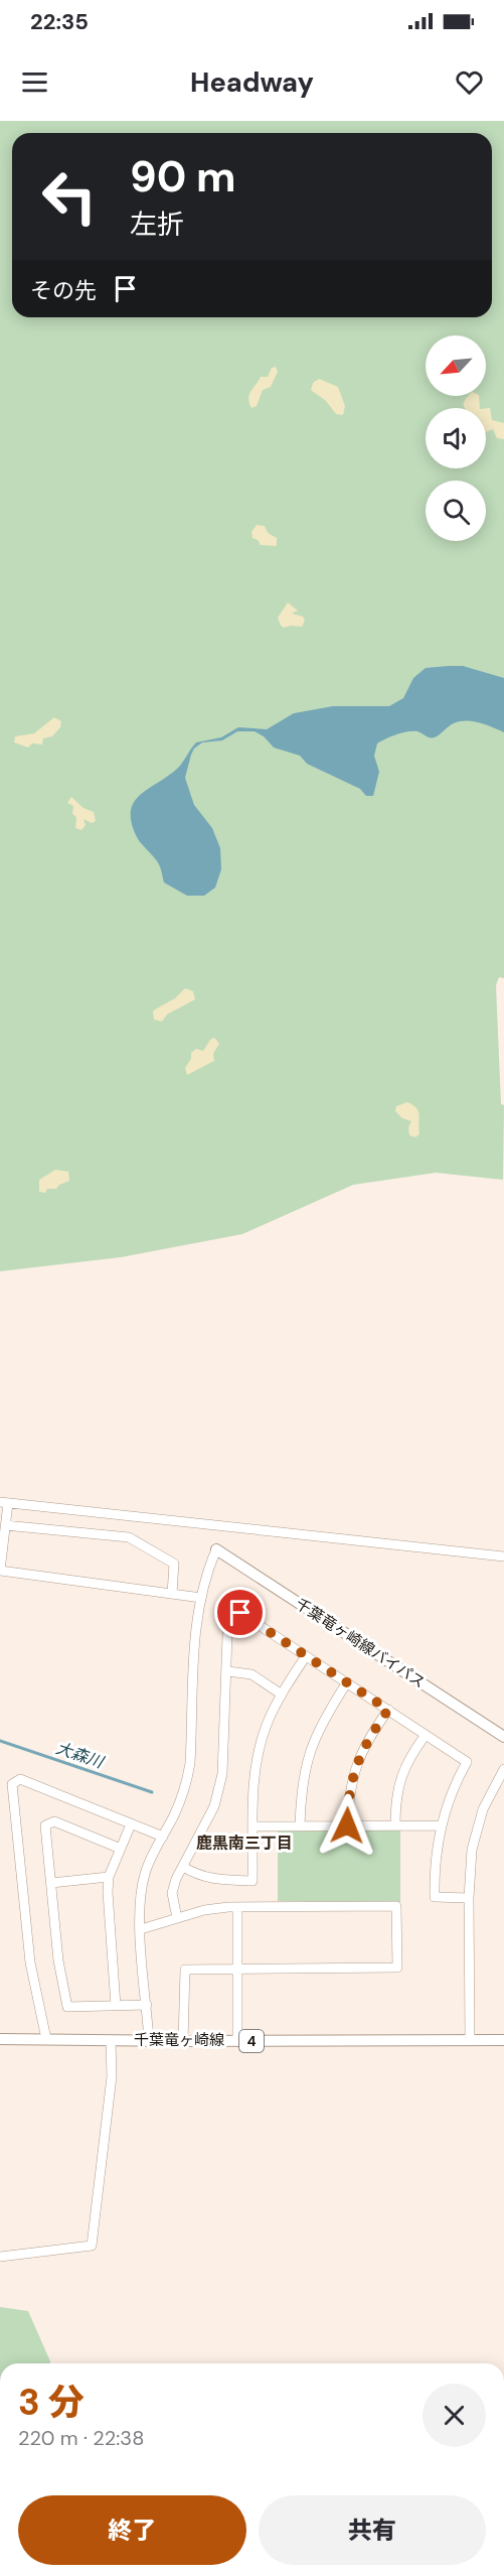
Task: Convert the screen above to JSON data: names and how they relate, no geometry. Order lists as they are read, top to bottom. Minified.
{"streets":{"main road":["千葉竜ヶ崎線バイパス","千葉竜ヶ崎線","4"]},"districts":["鹿黒南三丁目"],"water":["大森川"],"north":"bottom left","page":{"status":"22:35","header":"Headway","turn":["90 m","左折"],"then":"その先","heading":["3 分","220 m · 22:38"],"buttons":["終了","共有"]}}
